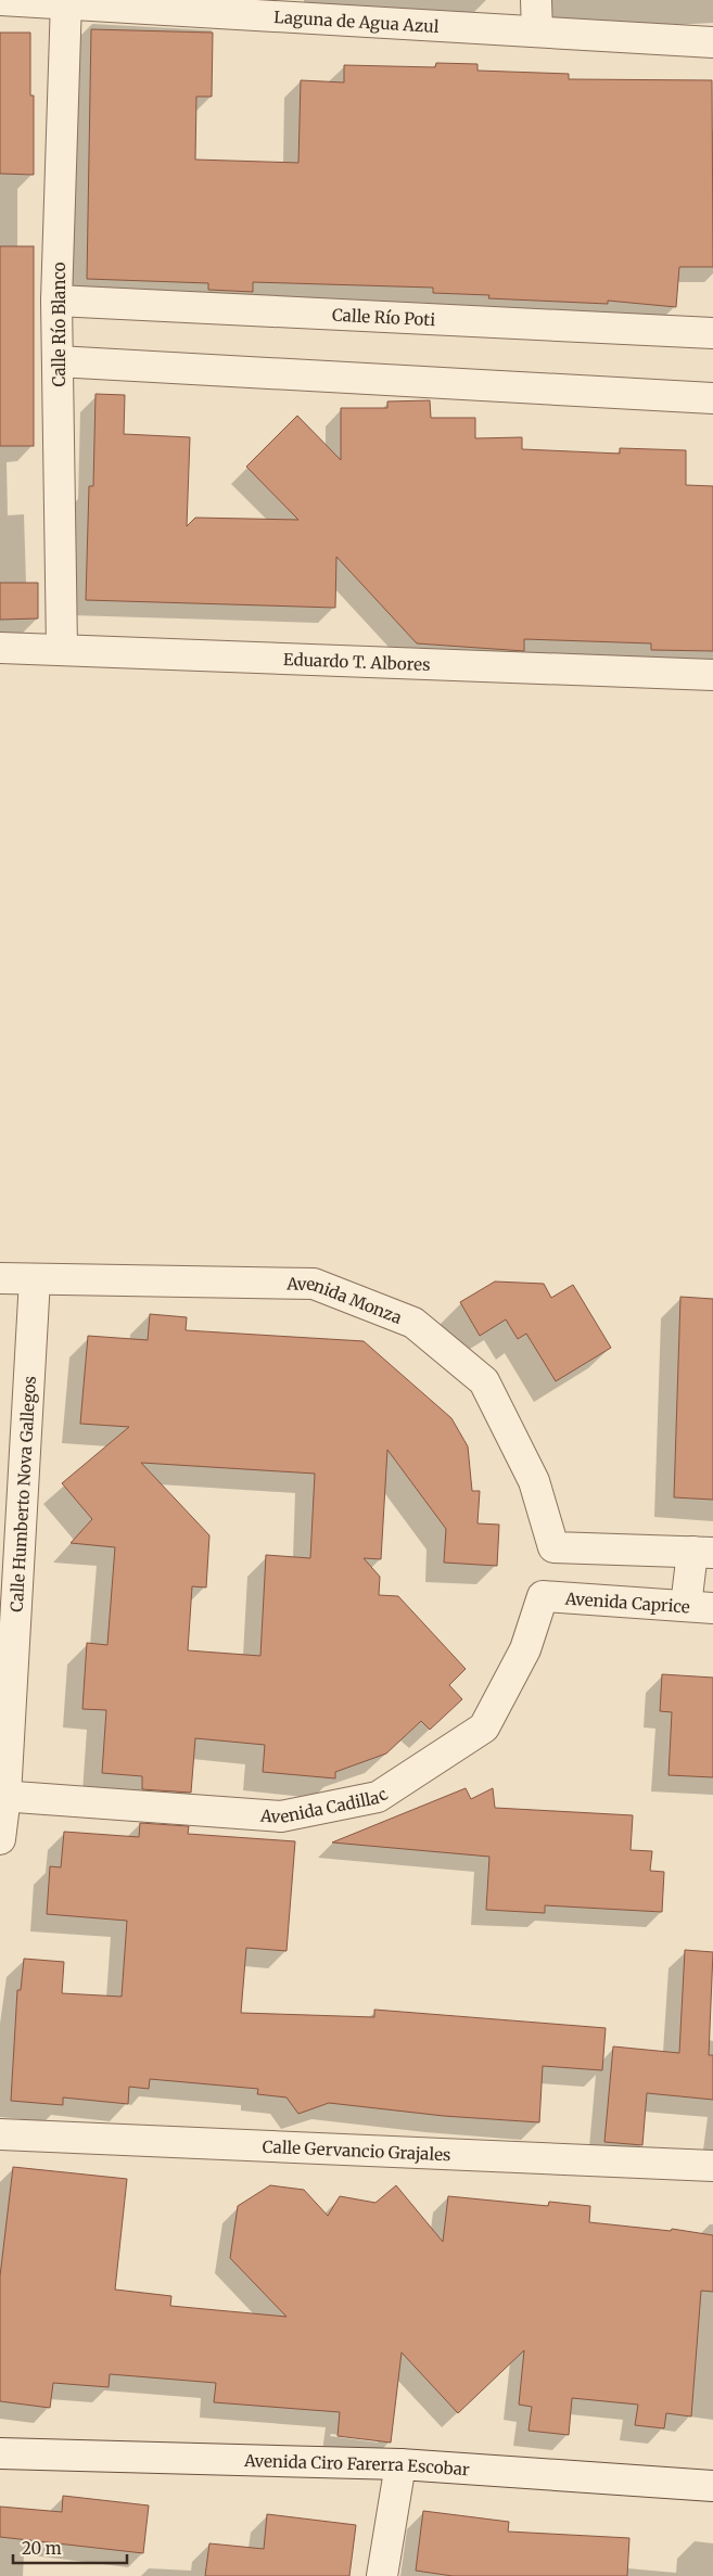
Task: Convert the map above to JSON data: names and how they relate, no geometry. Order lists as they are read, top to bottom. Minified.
{"streets":{"street":["Laguna de Agua Azul","Calle Río Poti","Calle Río Blanco","Eduardo T. Albores","Avenida Monza","Calle Humberto Nova Gallegos","Avenida Caprice","Avenida Cadillac","Calle Gervancio Grajales","Avenida Ciro Farerra Escobar"]},"crossings":[["Laguna de Agua Azul","Calle Río Blanco"],["Calle Río Poti","Calle Río Blanco"],["Calle Río Blanco","Eduardo T. Albores"],["Avenida Monza","Calle Humberto Nova Gallegos"],["Calle Humberto Nova Gallegos","Avenida Cadillac"],["Avenida Caprice","Avenida Cadillac"]],"scale_bar":"20 m"}
